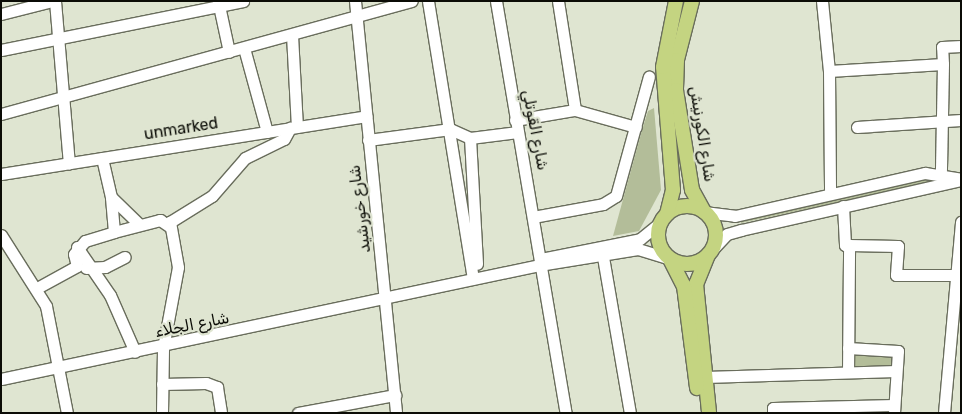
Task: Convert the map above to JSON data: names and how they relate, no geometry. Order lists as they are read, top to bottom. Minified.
{"streets":{"main road":["شارع الكورنيش"],"street":["unmarked","شارع القوتلي","شارع خورشيد","شارع الجلاء"]},"crossings":[["unmarked","شارع خورشيد"],["شارع القوتلي","شارع الجلاء"],["شارع خورشيد","شارع الجلاء"]]}
